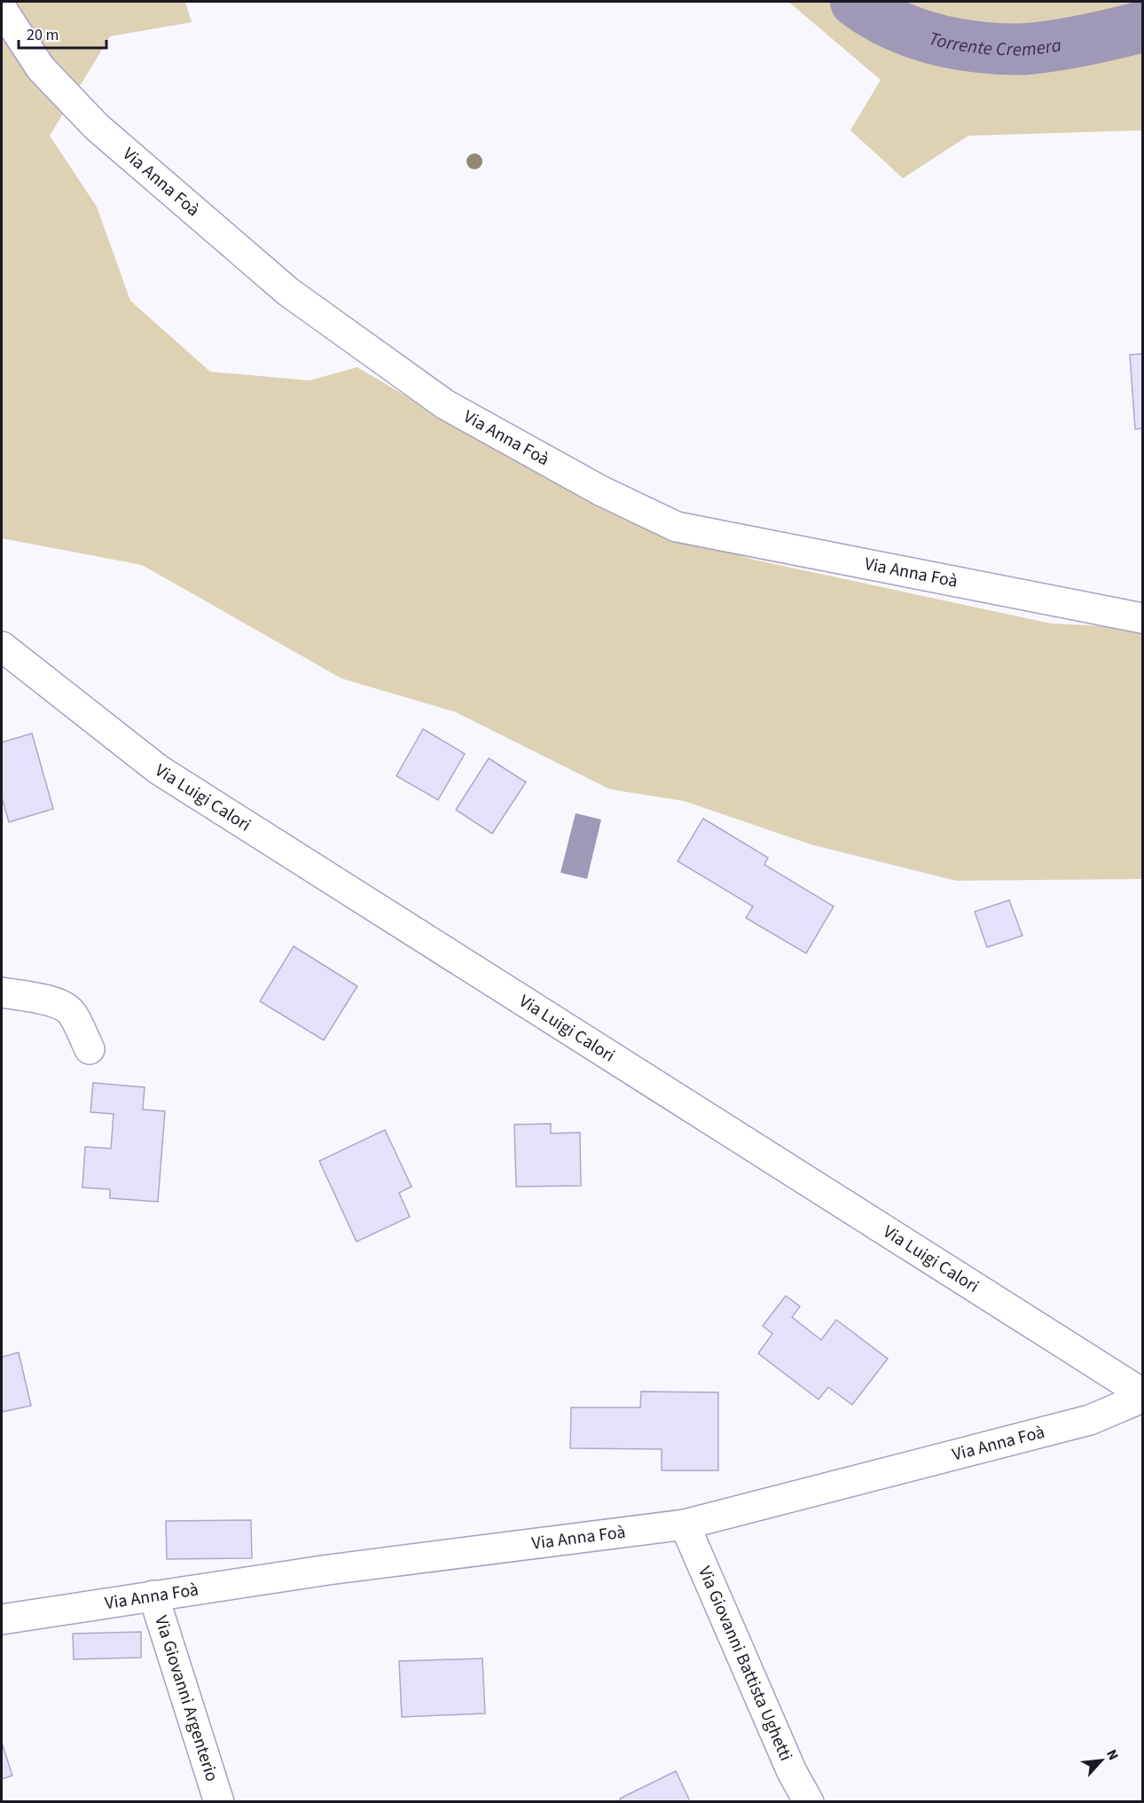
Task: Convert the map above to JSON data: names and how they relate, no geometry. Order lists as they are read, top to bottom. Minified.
{"streets":{"street":["Via Anna Foà","Via Luigi Calori","Via Giovanni Battista Ughetti","Via Giovanni Argenterio"]},"crossings":[["Via Anna Foà","Via Giovanni Battista Ughetti"],["Via Anna Foà","Via Giovanni Argenterio"]],"water":["Torrente Cremera"],"scale_bar":"20 m","north":"top right"}
